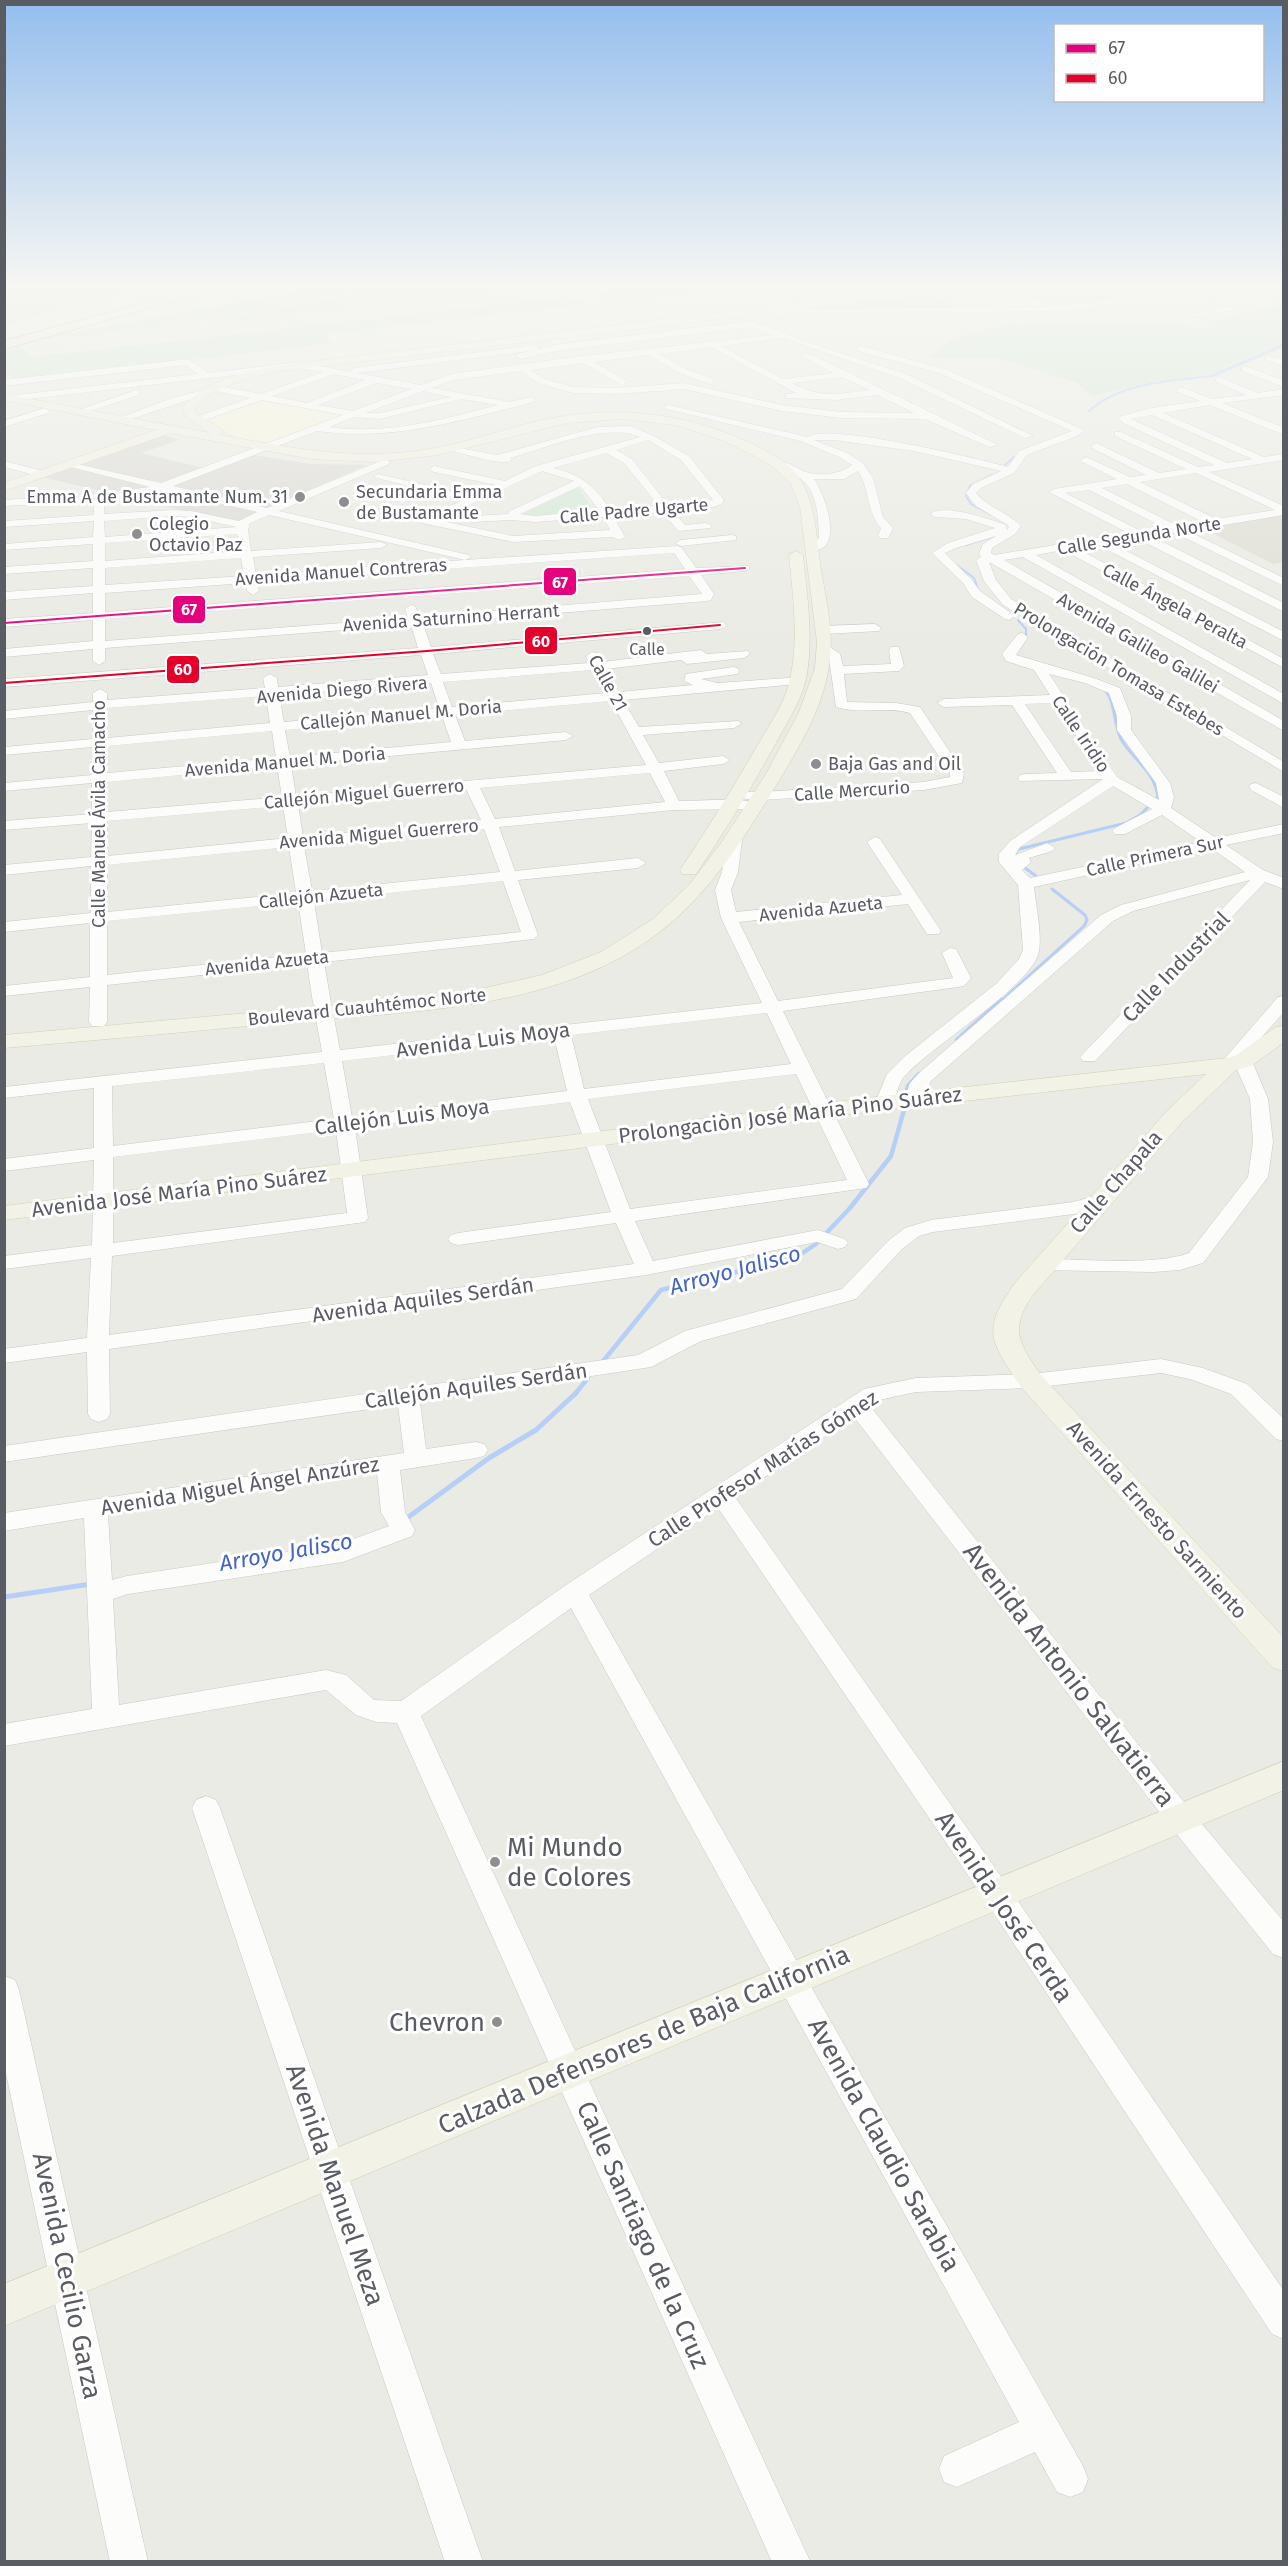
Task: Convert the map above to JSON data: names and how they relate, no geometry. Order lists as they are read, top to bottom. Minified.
{"streets":{"main road":["Boulevard Cuauhtémoc Norte","Prolongaciòn José María Pino Suárez","Calle Chapala","Avenida José María Pino Suárez","Avenida Ernesto Sarmiento","Calzada Defensores de Baja California"],"street":["Calle Padre Ugarte","Calle Segunda Norte","Avenida Manuel Contreras","Calle Ángela Peralta","Avenida Saturnino Herrant","Avenida Galileo Galilei","Prolongación Tomasa Estebes","Calle 21","Avenida Diego Rivera","Callejón Manuel M. Doria","Calle Iridio","Avenida Manuel M. Doria","Calle Mercurio","Callejón Miguel Guerrero","Calle Manuel Ávila Camacho","Avenida Miguel Guerrero","Calle Primera Sur","Callejón Azueta","Avenida Azueta","Calle Industrial","Avenida Luis Moya","Callejón Luis Moya","Avenida Aquiles Serdán","Callejón Aquiles Serdán","Calle Profesor Matías Gómez","Avenida Miguel Ángel Anzúrez","Avenida Antonio Salvatierra","Avenida José Cerda","Avenida Claudio Sarabia","Avenida Manuel Meza","Calle Santiago de la Cruz","Avenida Cecilio Garza"]},"crossings":[["Calle Segunda Norte","Calle Ángela Peralta"],["Calle Segunda Norte","Avenida Galileo Galilei"],["Calle Segunda Norte","Prolongación Tomasa Estebes"],["Avenida Manuel Contreras","Calle 21"],["Avenida Manuel Contreras","Calle Manuel Ávila Camacho"],["Avenida Saturnino Herrant","Calle 21"],["Avenida Saturnino Herrant","Calle Manuel Ávila Camacho"],["Avenida Galileo Galilei","Prolongación Tomasa Estebes"],["Calle 21","Avenida Diego Rivera"],["Calle 21","Callejón Manuel M. Doria"],["Calle 21","Callejón Miguel Guerrero"],["Calle 21","Avenida Miguel Guerrero"],["Avenida Diego Rivera","Calle Manuel Ávila Camacho"],["Callejón Manuel M. Doria","Calle Manuel Ávila Camacho"],["Callejón Manuel M. Doria","Boulevard Cuauhtémoc Norte"],["Calle Iridio","Calle Primera Sur"],["Calle Iridio","Calle Industrial"],["Avenida Manuel M. Doria","Calle Manuel Ávila Camacho"],["Calle Mercurio","Avenida Miguel Guerrero"],["Calle Mercurio","Boulevard Cuauhtémoc Norte"],["Callejón Miguel Guerrero","Calle Manuel Ávila Camacho"],["Calle Manuel Ávila Camacho","Avenida Miguel Guerrero"],["Calle Manuel Ávila Camacho","Callejón Azueta"],["Calle Manuel Ávila Camacho","Avenida Azueta"],["Calle Manuel Ávila Camacho","Boulevard Cuauhtémoc Norte"],["Avenida Miguel Guerrero","Boulevard Cuauhtémoc Norte"],["Callejón Azueta","Avenida Azueta"],["Prolongaciòn José María Pino Suárez","Calle Chapala"],["Prolongaciòn José María Pino Suárez","Avenida José María Pino Suárez"],["Calle Chapala","Callejón Aquiles Serdán"],["Calle Chapala","Calle Profesor Matías Gómez"],["Calle Chapala","Avenida Ernesto Sarmiento"],["Calle Profesor Matías Gómez","Avenida Ernesto Sarmiento"],["Calle Profesor Matías Gómez","Avenida Antonio Salvatierra"],["Calle Profesor Matías Gómez","Avenida José Cerda"],["Calle Profesor Matías Gómez","Avenida Claudio Sarabia"],["Calle Profesor Matías Gómez","Calle Santiago de la Cruz"],["Avenida Antonio Salvatierra","Calzada Defensores de Baja California"],["Avenida José Cerda","Calzada Defensores de Baja California"],["Calzada Defensores de Baja California","Avenida Claudio Sarabia"],["Calzada Defensores de Baja California","Avenida Manuel Meza"],["Calzada Defensores de Baja California","Calle Santiago de la Cruz"],["Calzada Defensores de Baja California","Avenida Cecilio Garza"]],"water":["Arroyo Jalisco"],"places":["Emma A de Bustamante Num. 31","Secundaria Emma de Bustamante","Colegio Octavio Paz","Calle","Baja Gas and Oil","Mi Mundo de Colores","Chevron"],"lines":["transit line 67","transit line 60"],"legend":["67","60"]}
